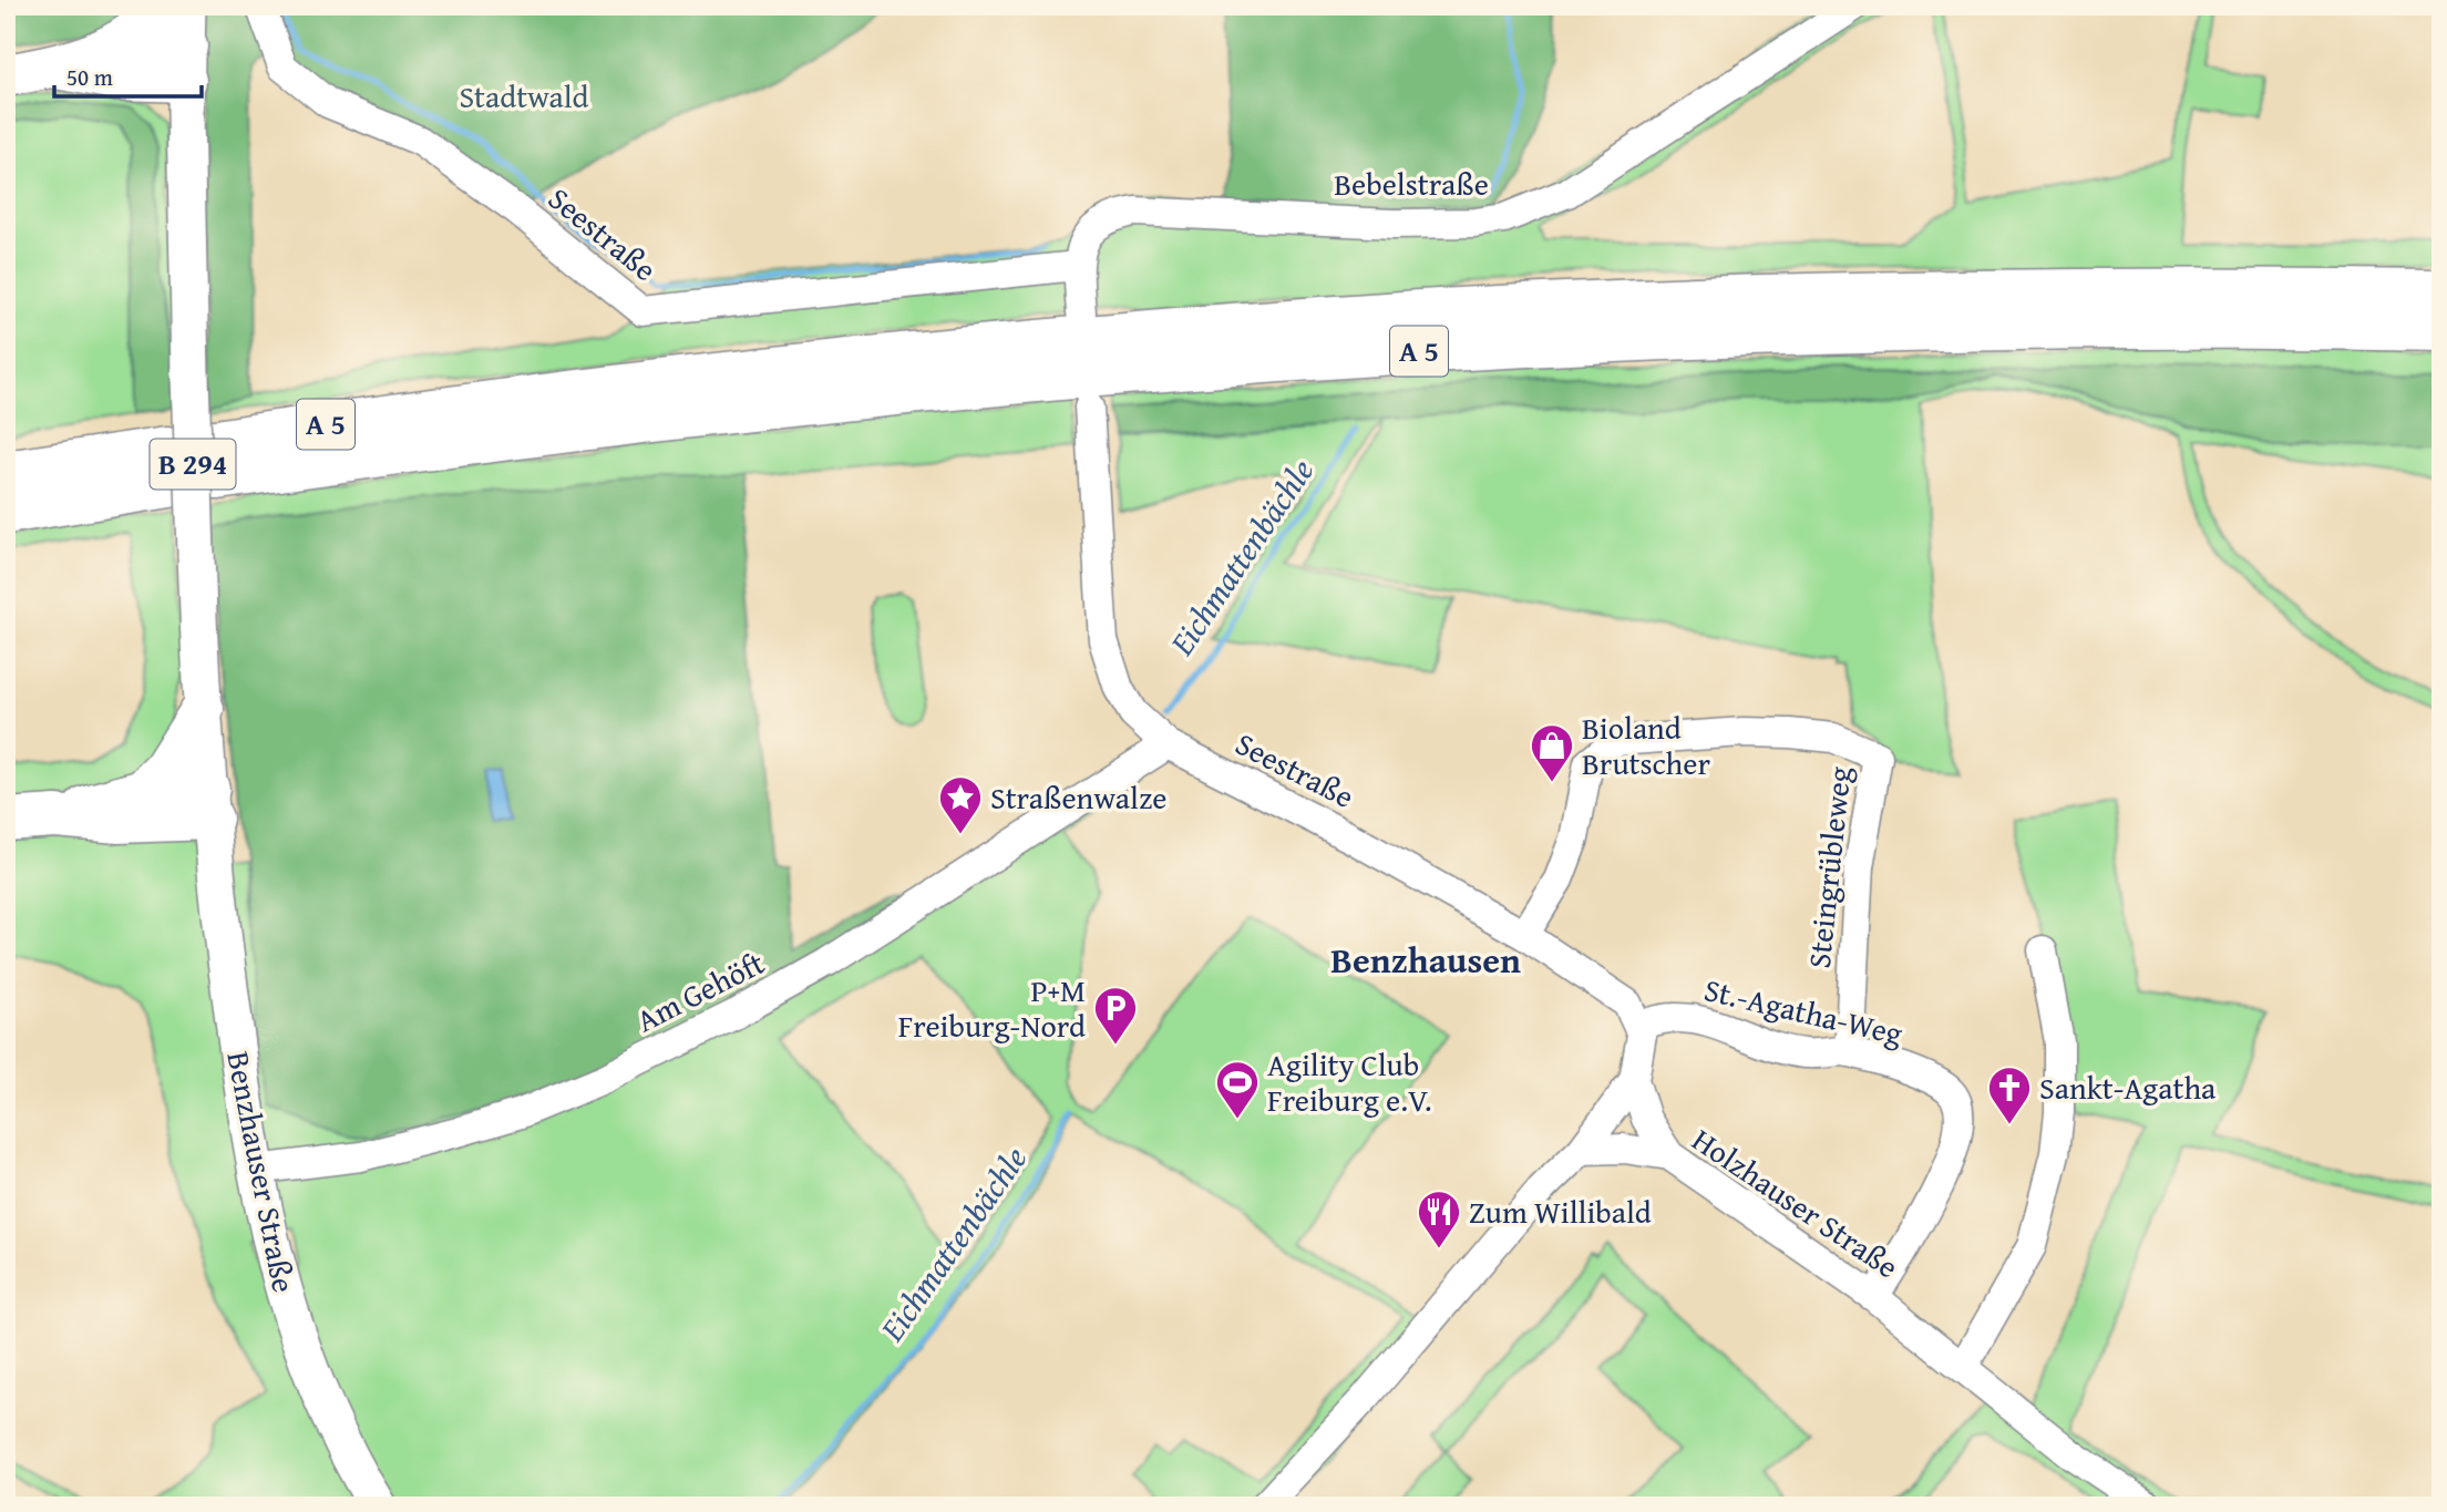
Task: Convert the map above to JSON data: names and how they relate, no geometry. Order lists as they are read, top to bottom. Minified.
{"streets":{"highway":["A 5"],"main road":["B 294","Benzhauser Straße"],"street":["Bebelstraße","Seestraße","Steingrübleweg","Am Gehöft","St.-Agatha-Weg","Holzhauser Straße"]},"crossings":[["Bebelstraße","Seestraße"],["Seestraße","Steingrübleweg"],["Seestraße","Am Gehöft"],["Seestraße","St.-Agatha-Weg"],["B 294","Benzhauser Straße"],["Steingrübleweg","St.-Agatha-Weg"],["Am Gehöft","Benzhauser Straße"],["St.-Agatha-Weg","Holzhauser Straße"]],"districts":["Benzhausen"],"water":["Eichmattenbächle"],"parks":["Stadtwald"],"places":{"shop":["Bioland Brutscher"],"place":["Straßenwalze"],"parking":["P+M Freiburg-Nord"],"sports":["Agility Club Freiburg e.V."],"church":["Sankt-Agatha"],"restaurant":["Zum Willibald"]},"scale_bar":"50 m"}
